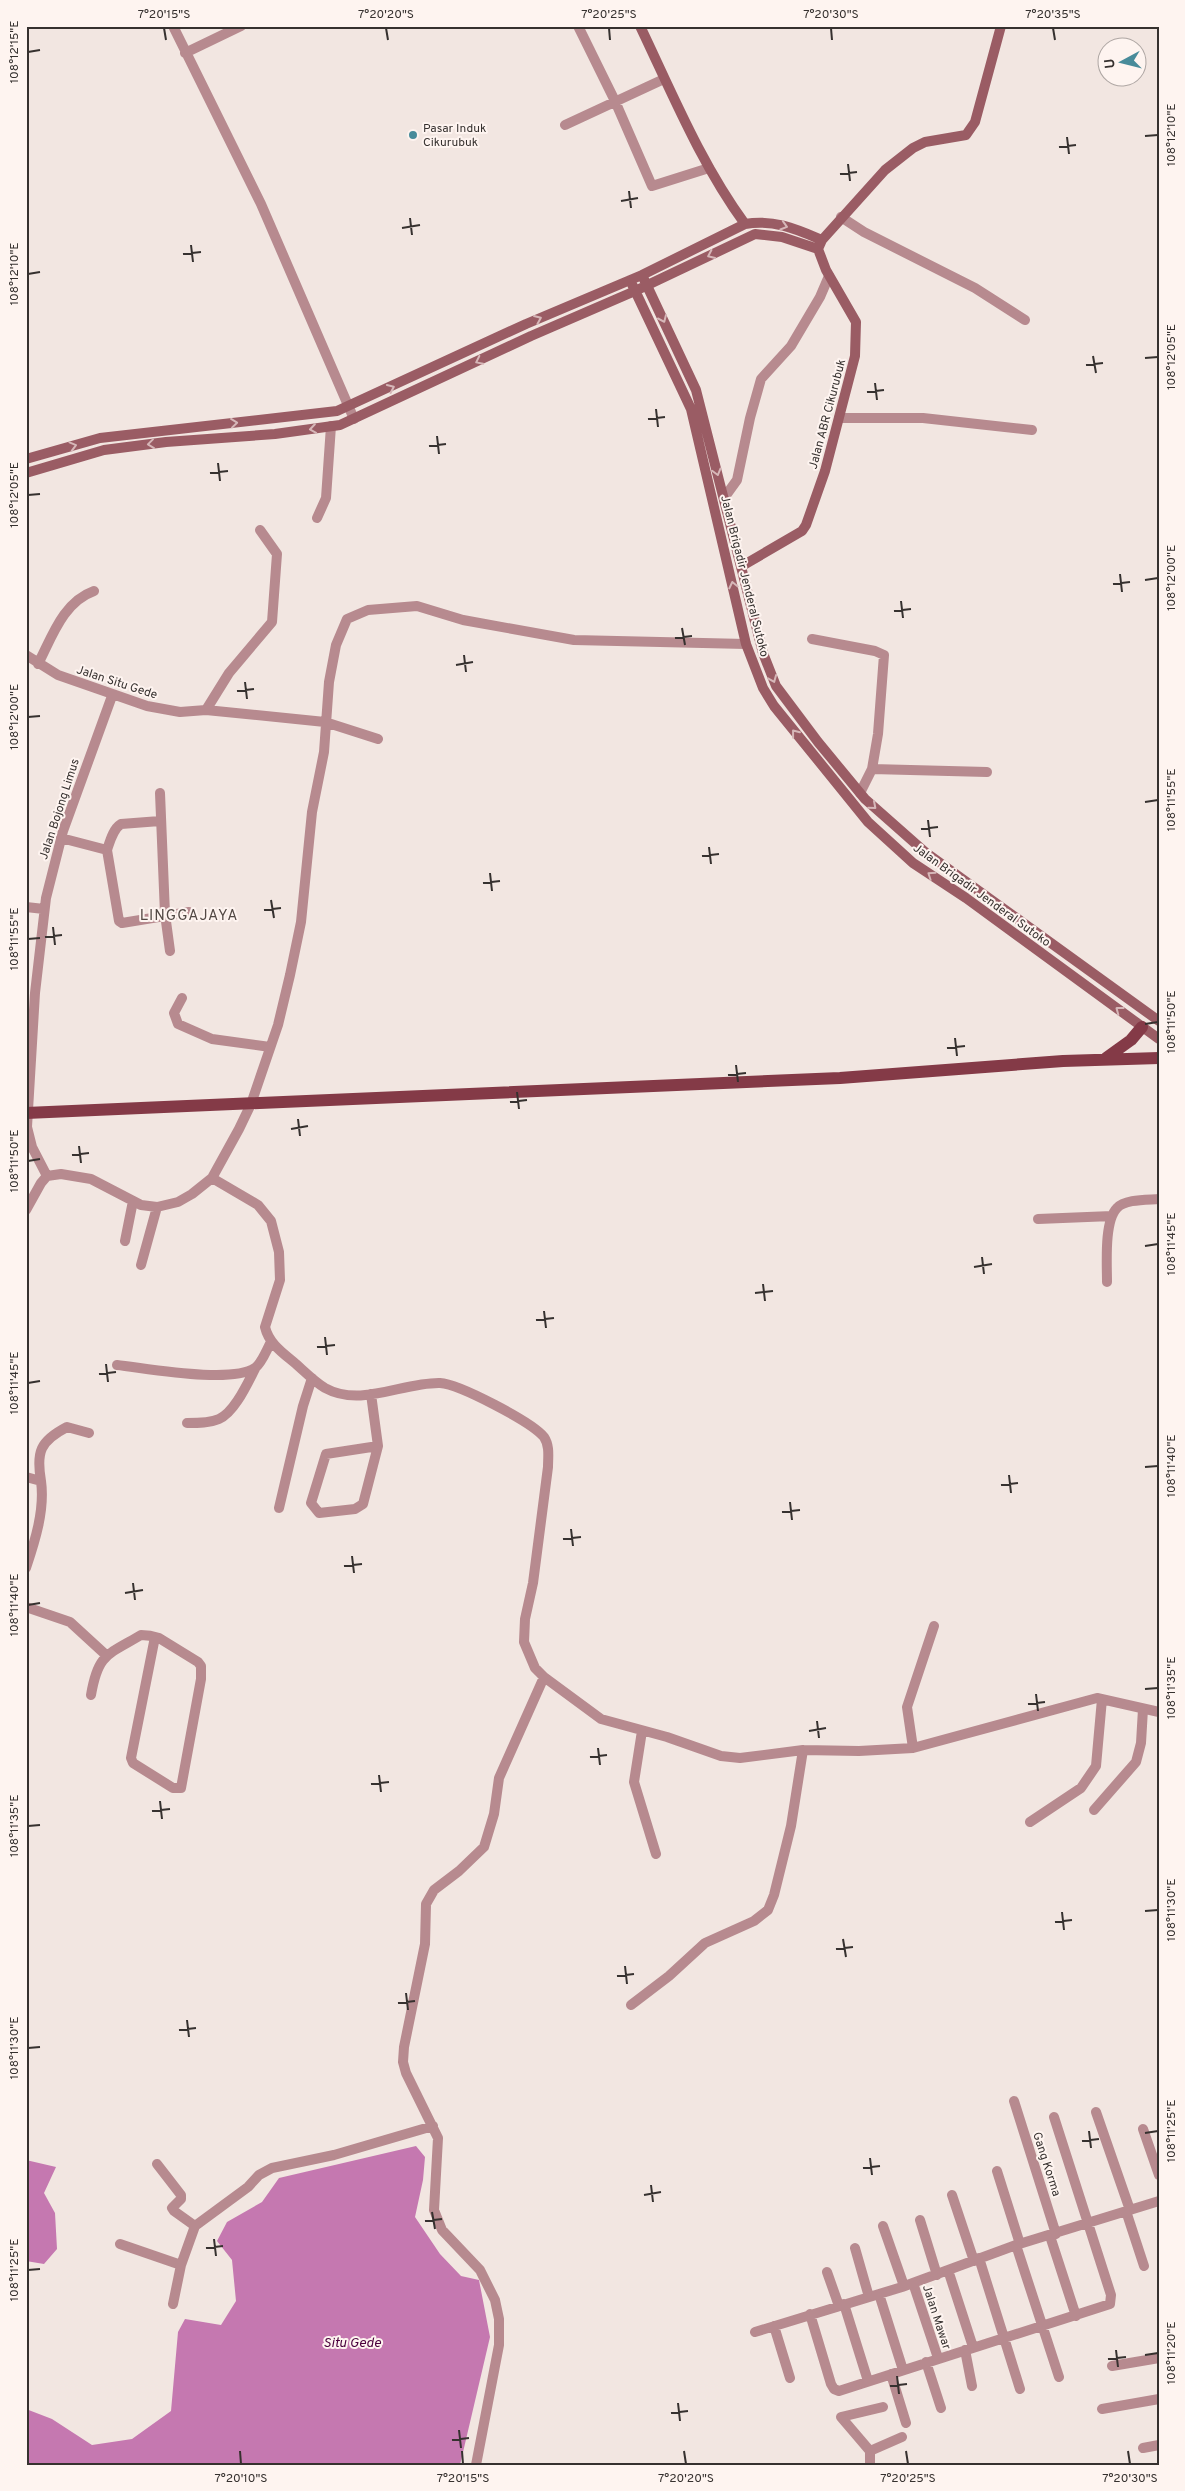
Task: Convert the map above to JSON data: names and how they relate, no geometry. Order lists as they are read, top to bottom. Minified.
{"streets":{"street":["Jalan ABR Cikurubuk","Jalan Brigadir Jenderal Sutoko","Jalan Situ Gede","Jalan Bojong Limus","Gang Korma","Jalan Mawar"]},"crossings":[["Jalan Situ Gede","Jalan Bojong Limus"]],"districts":["LINGGAJAYA"],"water":["Situ Gede"],"places":["Pasar Induk Cikurubuk"],"north":"left","coordinates":["7°20'15\"S","7°20'20\"S","7°20'25\"S","7°20'30\"S","7°20'35\"S","108°12'15\"E","108°12'10\"E","108°12'05\"E","108°12'00\"E","108°11'55\"E","108°11'50\"E","108°11'45\"E","108°11'40\"E","108°11'35\"E","108°11'30\"E","108°11'25\"E","108°11'20\"E","7°20'10\"S"]}
